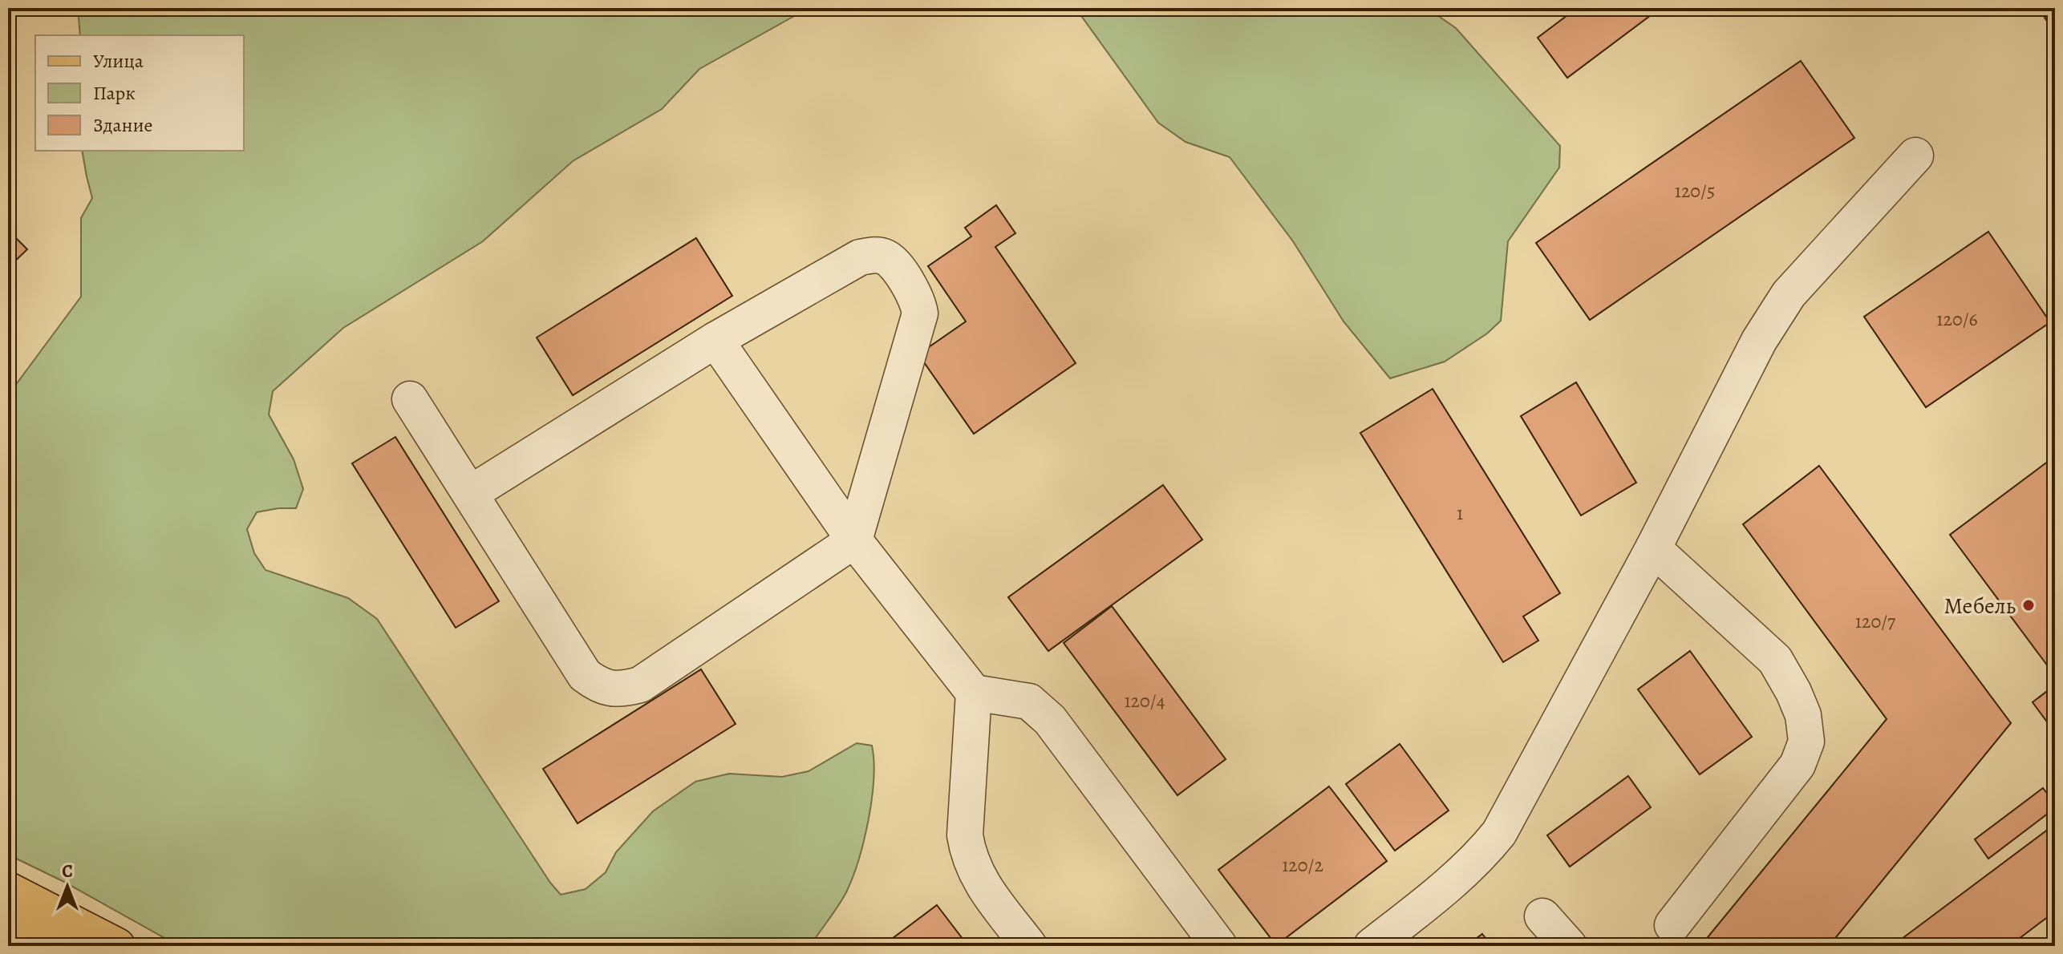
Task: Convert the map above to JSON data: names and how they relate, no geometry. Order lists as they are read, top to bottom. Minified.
{"places":["Мебель"],"house_numbers":["120/5","120/6","1","120/7","120/4","120/2"],"legend":["Улица","Парк","Здание"],"north":"top"}
